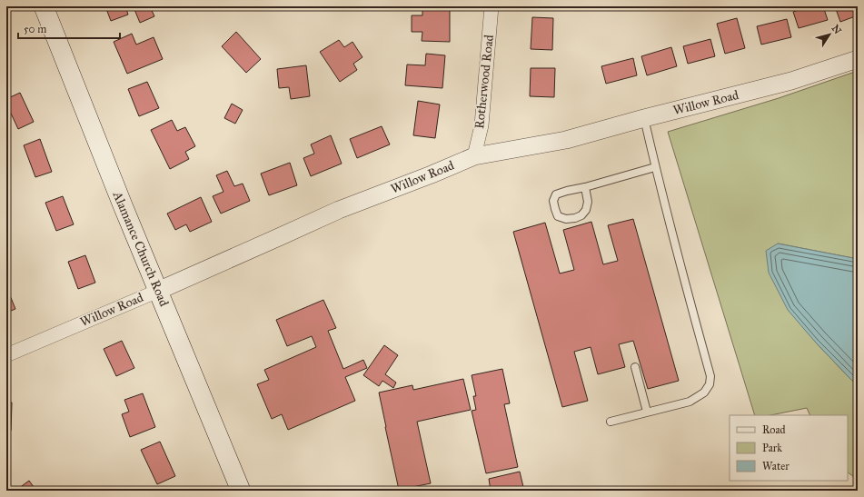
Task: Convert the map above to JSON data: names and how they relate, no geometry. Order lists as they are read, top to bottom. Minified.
{"streets":{"main road":["Alamance Church Road"],"street":["Rotherwood Road","Willow Road"]},"crossings":[["Rotherwood Road","Willow Road"],["Willow Road","Alamance Church Road"]],"legend":["Road","Park","Water"],"scale_bar":"50 m","north":"top right"}
